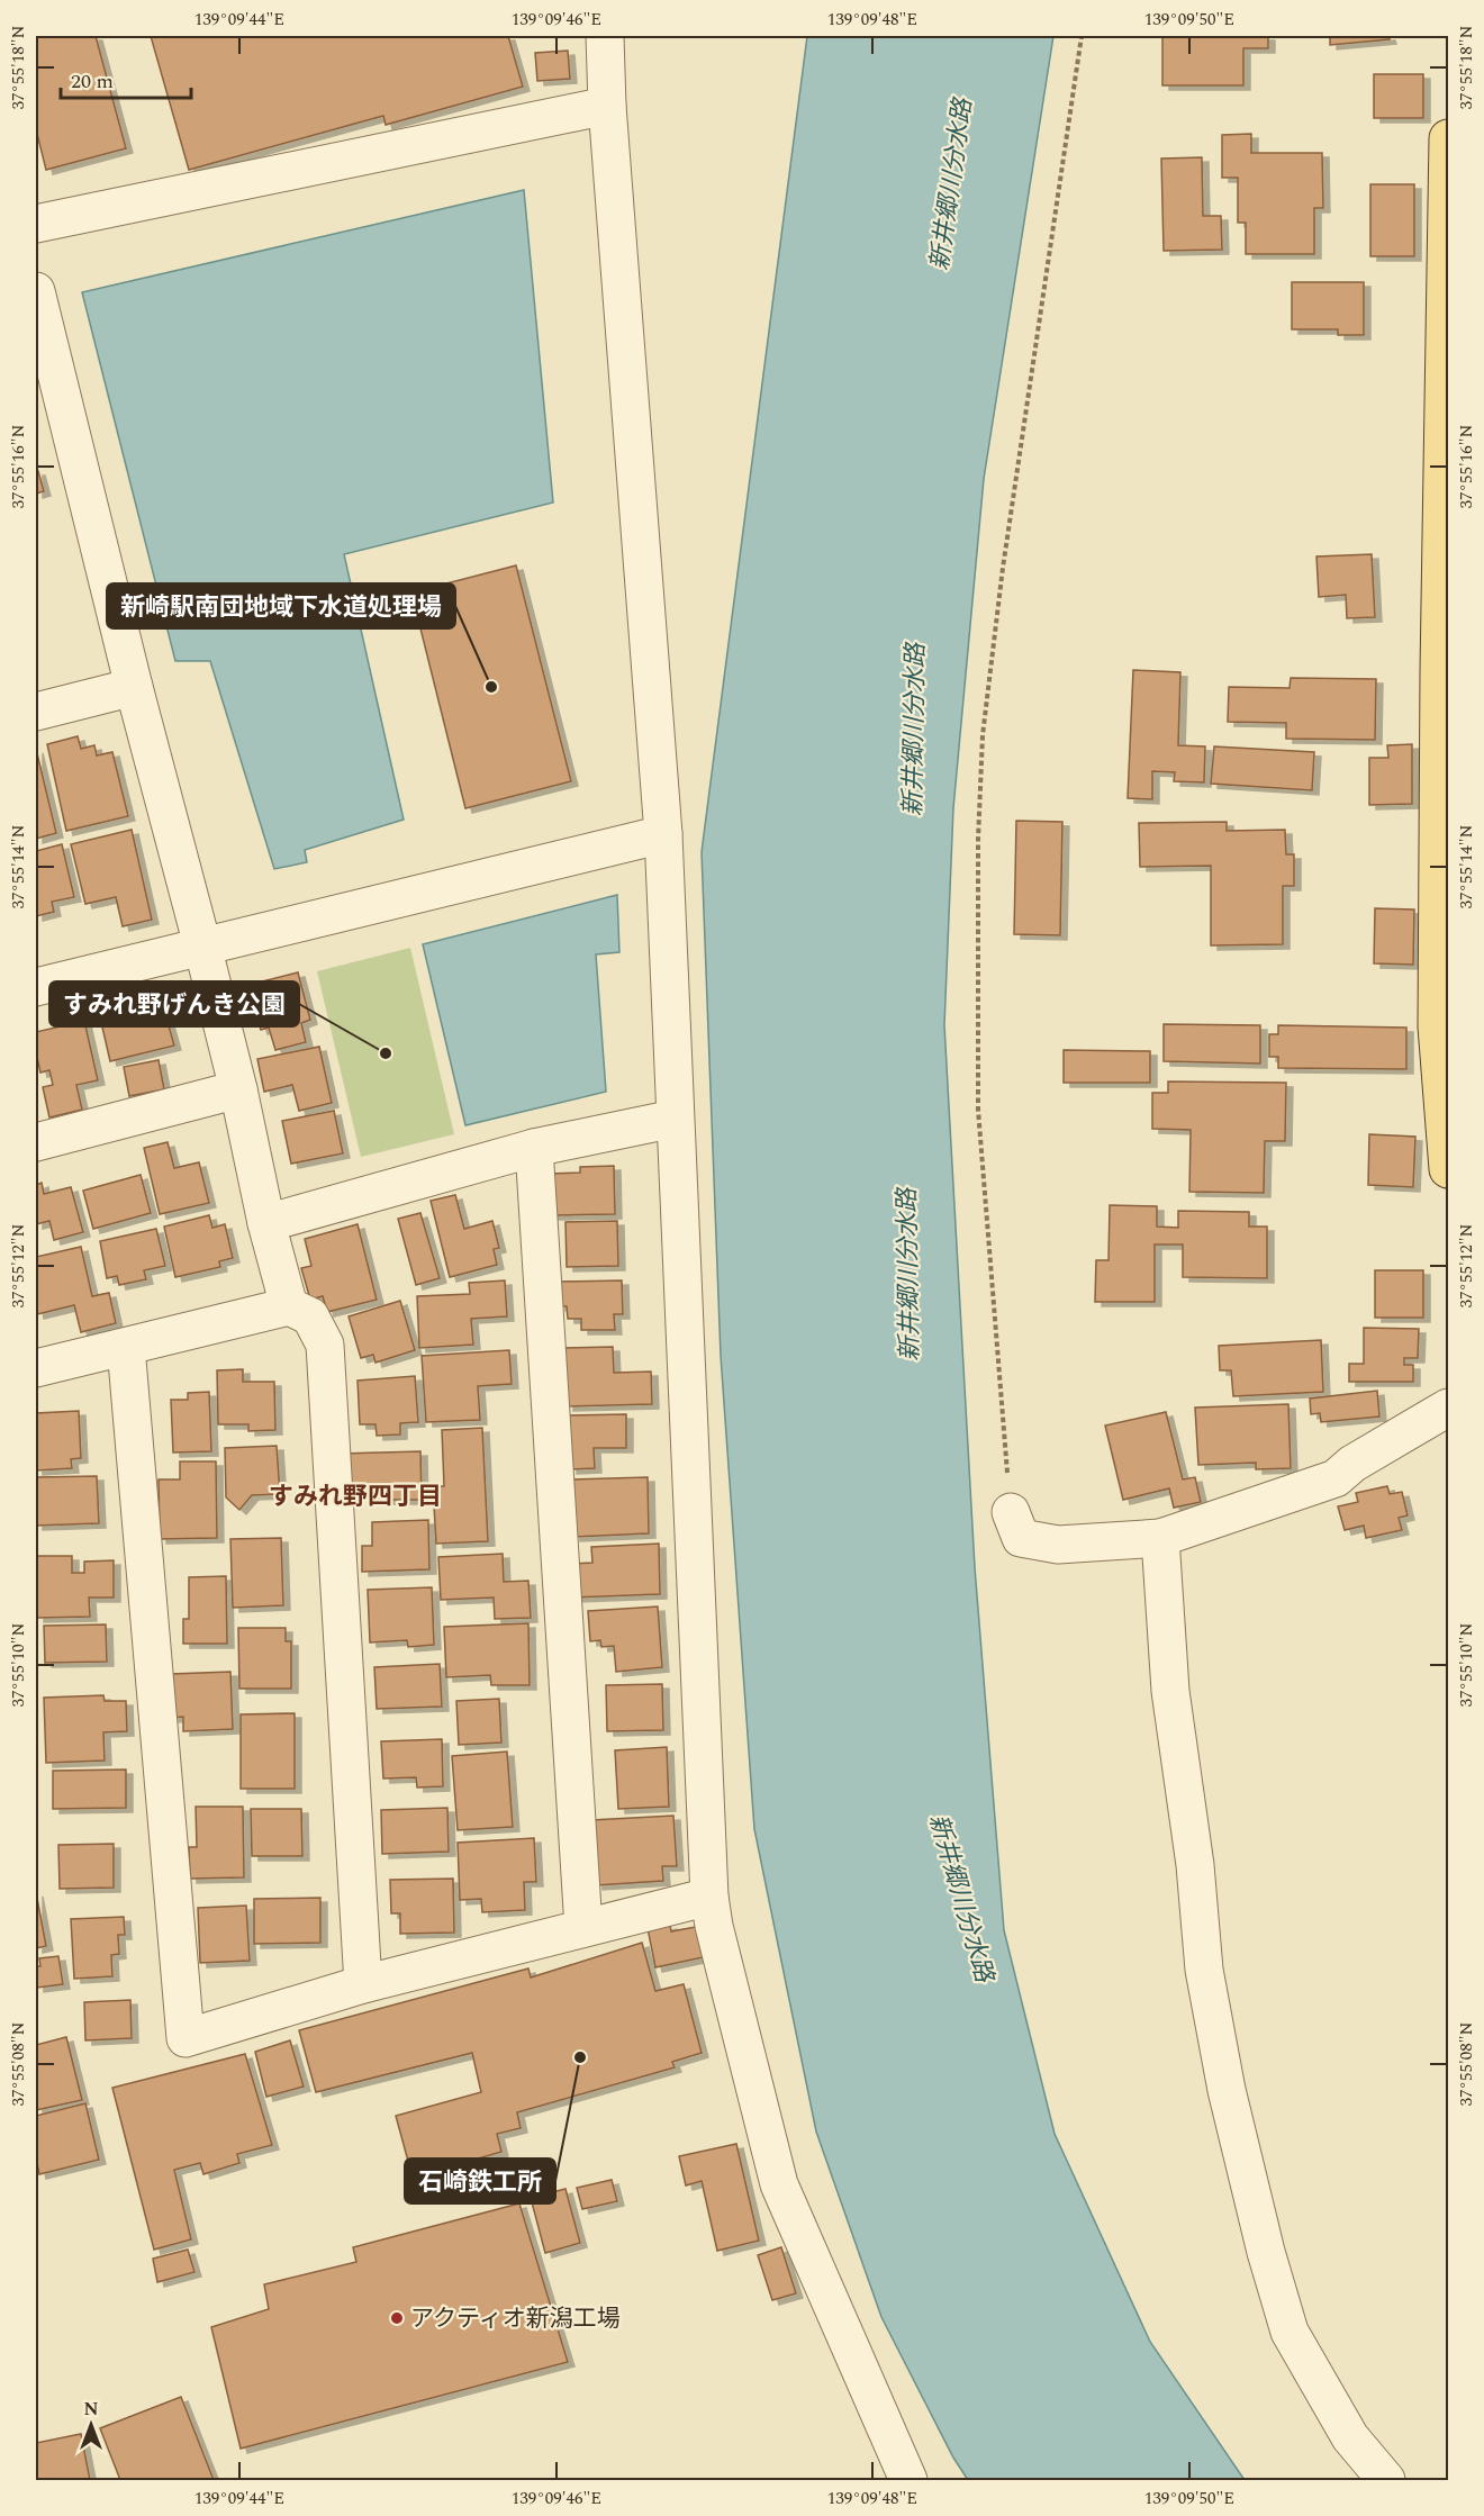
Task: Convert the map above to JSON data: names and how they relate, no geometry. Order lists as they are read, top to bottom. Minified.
{"districts":["すみれ野四丁目"],"water":["新井郷川分水路"],"places":["新崎駅南団地域下水道処理場","すみれ野げんき公園","石崎鉄工所","アクティオ新潟工場"],"scale_bar":"20 m","north":"top","coordinates":["139°09'44\"E","139°09'46\"E","139°09'48\"E","139°09'50\"E","37°55'18\"N","37°55'16\"N","37°55'14\"N","37°55'12\"N","37°55'10\"N","37°55'08\"N"]}
